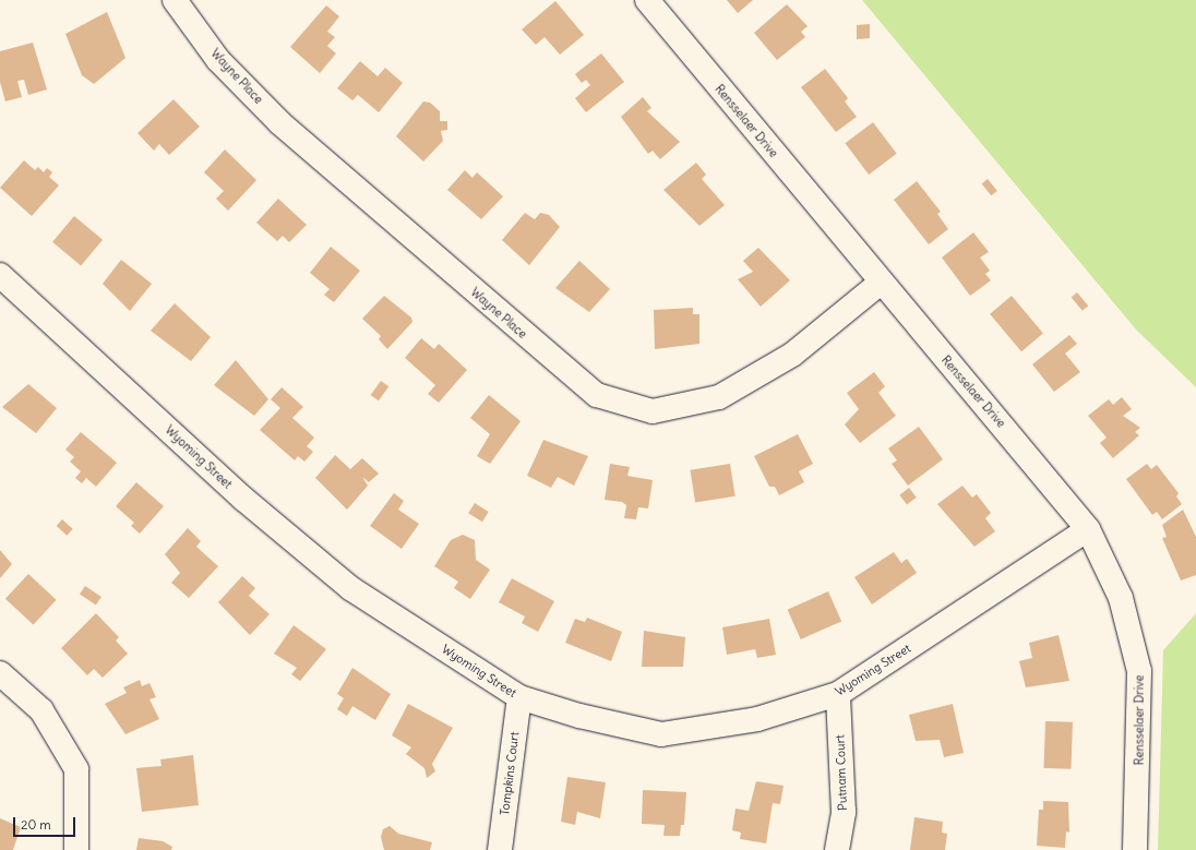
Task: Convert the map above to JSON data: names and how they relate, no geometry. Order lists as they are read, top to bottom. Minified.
{"streets":{"street":["Wayne Place","Rensselaer Drive","Wyoming Street","Putnam Court","Tompkins Court"]},"crossings":[["Wayne Place","Rensselaer Drive"],["Rensselaer Drive","Wyoming Street"],["Wyoming Street","Putnam Court"],["Wyoming Street","Tompkins Court"]],"scale_bar":"20 m"}
